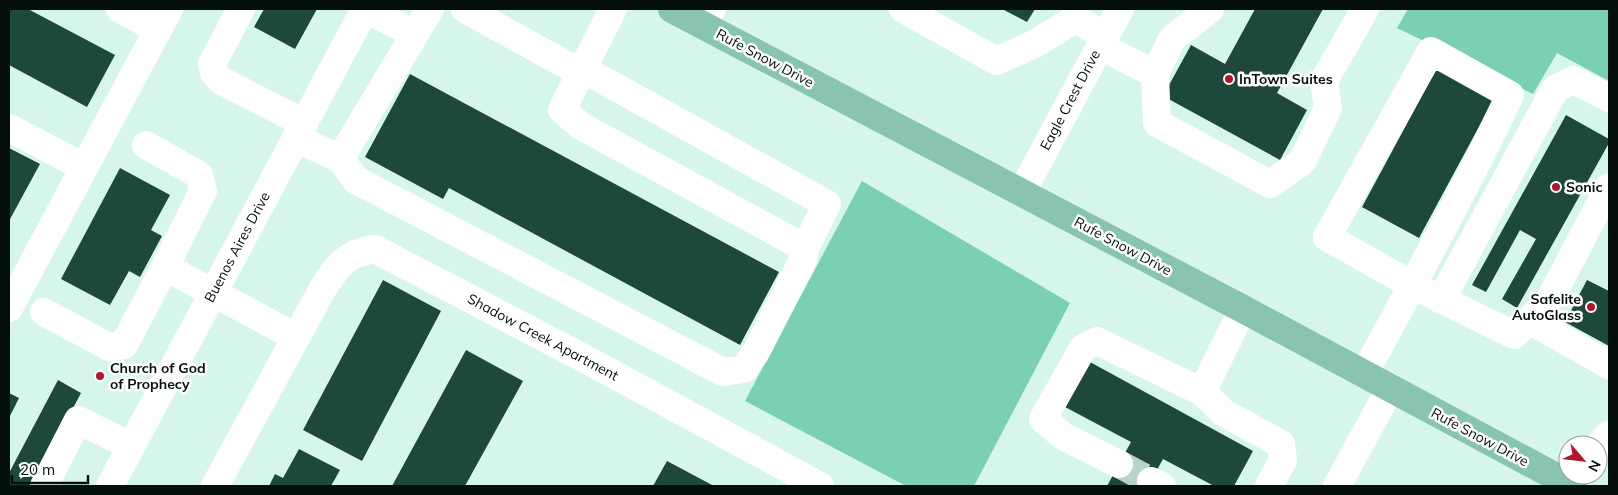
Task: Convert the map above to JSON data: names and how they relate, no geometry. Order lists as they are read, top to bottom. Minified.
{"streets":{"main road":["Rufe Snow Drive"],"street":["Eagle Crest Drive","Buenos Aires Drive","Shadow Creek Apartment"]},"crossings":[["Rufe Snow Drive","Eagle Crest Drive"]],"places":["InTown Suites","Sonic","Safelite AutoGlass","Church of God of Prophecy"],"scale_bar":"20 m","north":"bottom right"}
